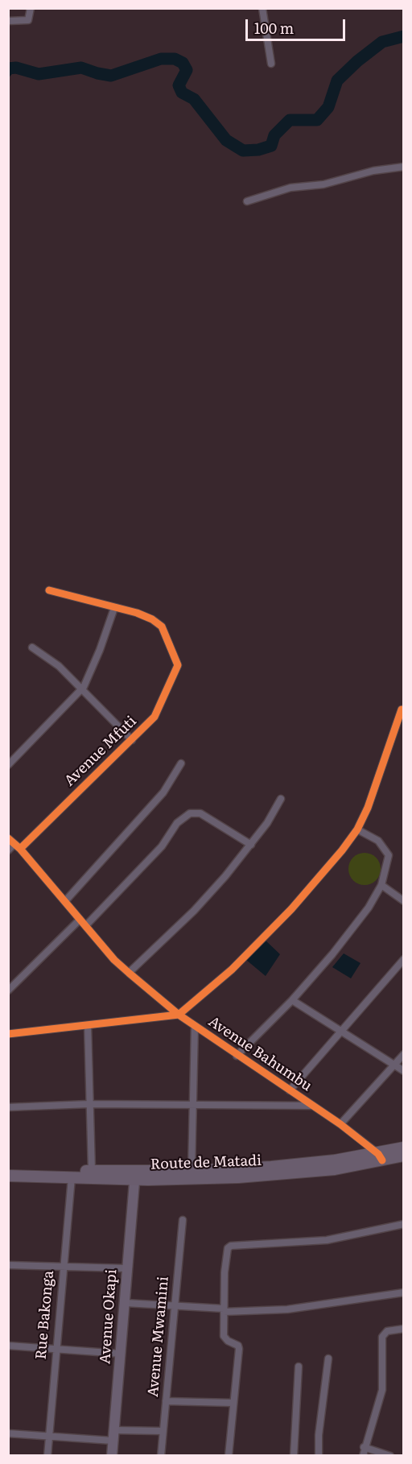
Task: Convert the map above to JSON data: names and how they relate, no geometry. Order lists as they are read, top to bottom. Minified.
{"streets":{"main road":["Route de Matadi"],"street":["Avenue Mfuti","Avenue Bahumbu","Rue Bakonga","Avenue Okapi","Avenue Mwamini"]},"crossings":[["Avenue Mfuti","Avenue Bahumbu"],["Avenue Bahumbu","Route de Matadi"],["Route de Matadi","Rue Bakonga"],["Route de Matadi","Avenue Okapi"]],"scale_bar":"100 m"}
